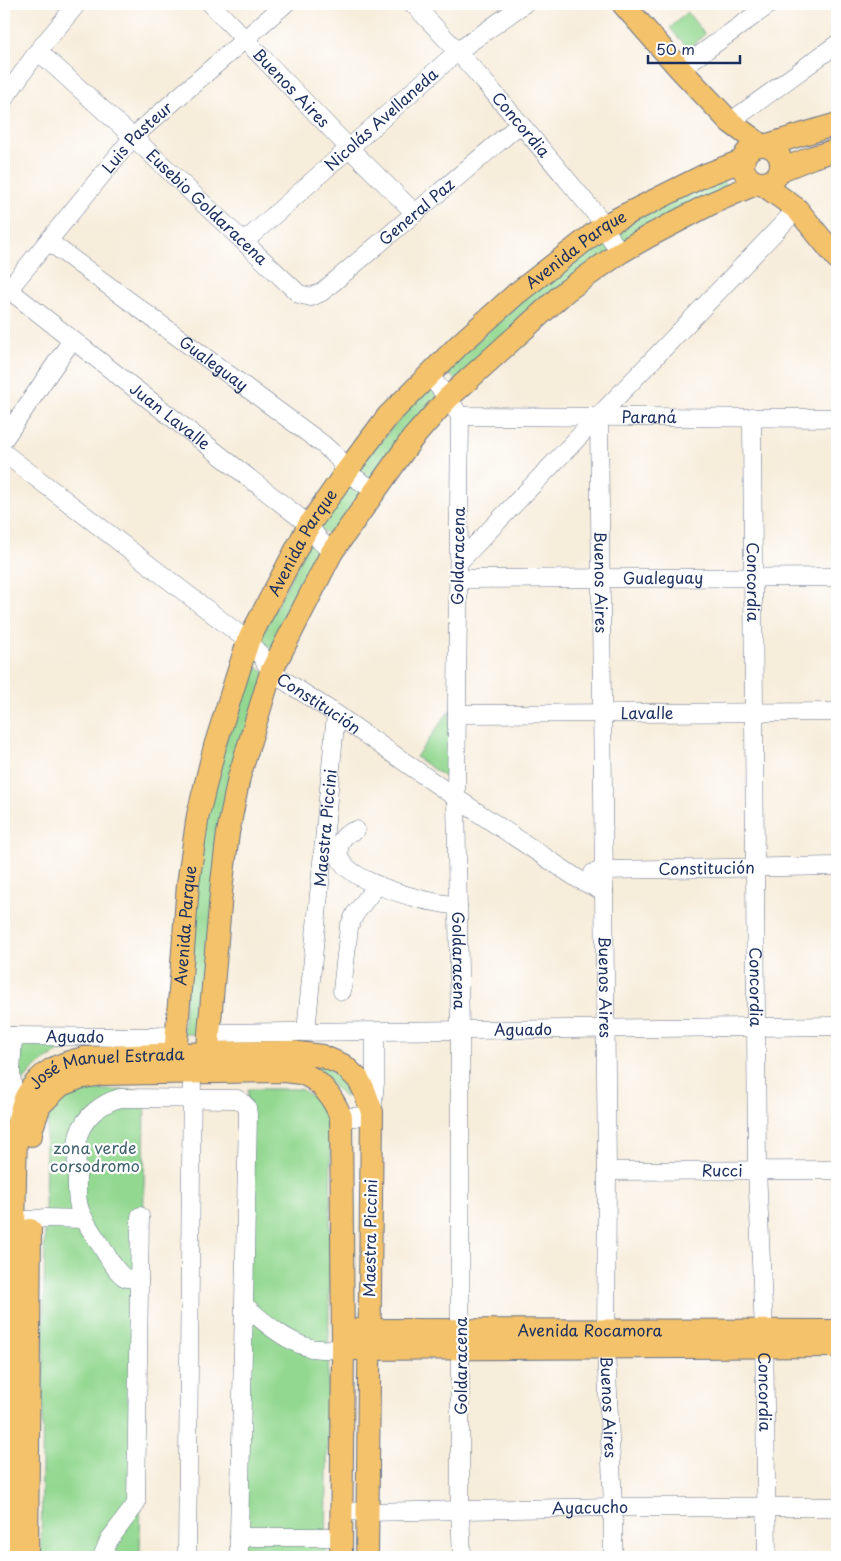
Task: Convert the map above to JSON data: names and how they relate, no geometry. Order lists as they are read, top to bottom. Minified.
{"streets":{"main road":["Avenida Parque","Maestra Piccini","José Manuel Estrada","Avenida Rocamora"],"street":["Buenos Aires","Nicolás Avellaneda","Concordia","Luis Pasteur","Eusebio Goldaracena","General Paz","Gualeguay","Paraná","Juan Lavalle","Goldaracena","Constitución","Lavalle","Aguado","Rucci","Ayacucho"]},"crossings":[["Buenos Aires","Nicolás Avellaneda"],["Buenos Aires","Luis Pasteur"],["Buenos Aires","General Paz"],["Buenos Aires","Gualeguay"],["Buenos Aires","Paraná"],["Buenos Aires","Constitución"],["Buenos Aires","Lavalle"],["Buenos Aires","Aguado"],["Buenos Aires","Rucci"],["Buenos Aires","Avenida Rocamora"],["Buenos Aires","Ayacucho"],["Nicolás Avellaneda","Concordia"],["Nicolás Avellaneda","Eusebio Goldaracena"],["Concordia","General Paz"],["Concordia","Avenida Parque"],["Concordia","Gualeguay"],["Concordia","Paraná"],["Concordia","Constitución"],["Concordia","Lavalle"],["Concordia","Aguado"],["Concordia","Rucci"],["Concordia","Avenida Rocamora"],["Concordia","Ayacucho"],["Luis Pasteur","Eusebio Goldaracena"],["Luis Pasteur","Gualeguay"],["Luis Pasteur","Juan Lavalle"],["Eusebio Goldaracena","General Paz"],["Avenida Parque","Gualeguay"],["Avenida Parque","Paraná"],["Avenida Parque","Juan Lavalle"],["Avenida Parque","Goldaracena"],["Avenida Parque","Constitución"],["Avenida Parque","Maestra Piccini"],["Avenida Parque","Aguado"],["Avenida Parque","José Manuel Estrada"],["Gualeguay","Goldaracena"],["Paraná","Goldaracena"],["Goldaracena","Constitución"],["Goldaracena","Lavalle"],["Goldaracena","Aguado"],["Goldaracena","Avenida Rocamora"],["Goldaracena","Ayacucho"],["Constitución","Maestra Piccini"],["Maestra Piccini","Aguado"],["Maestra Piccini","José Manuel Estrada"],["Maestra Piccini","Avenida Rocamora"],["Maestra Piccini","Ayacucho"],["Aguado","José Manuel Estrada"]],"parks":["zona verde corsodromo"],"scale_bar":"50 m"}
